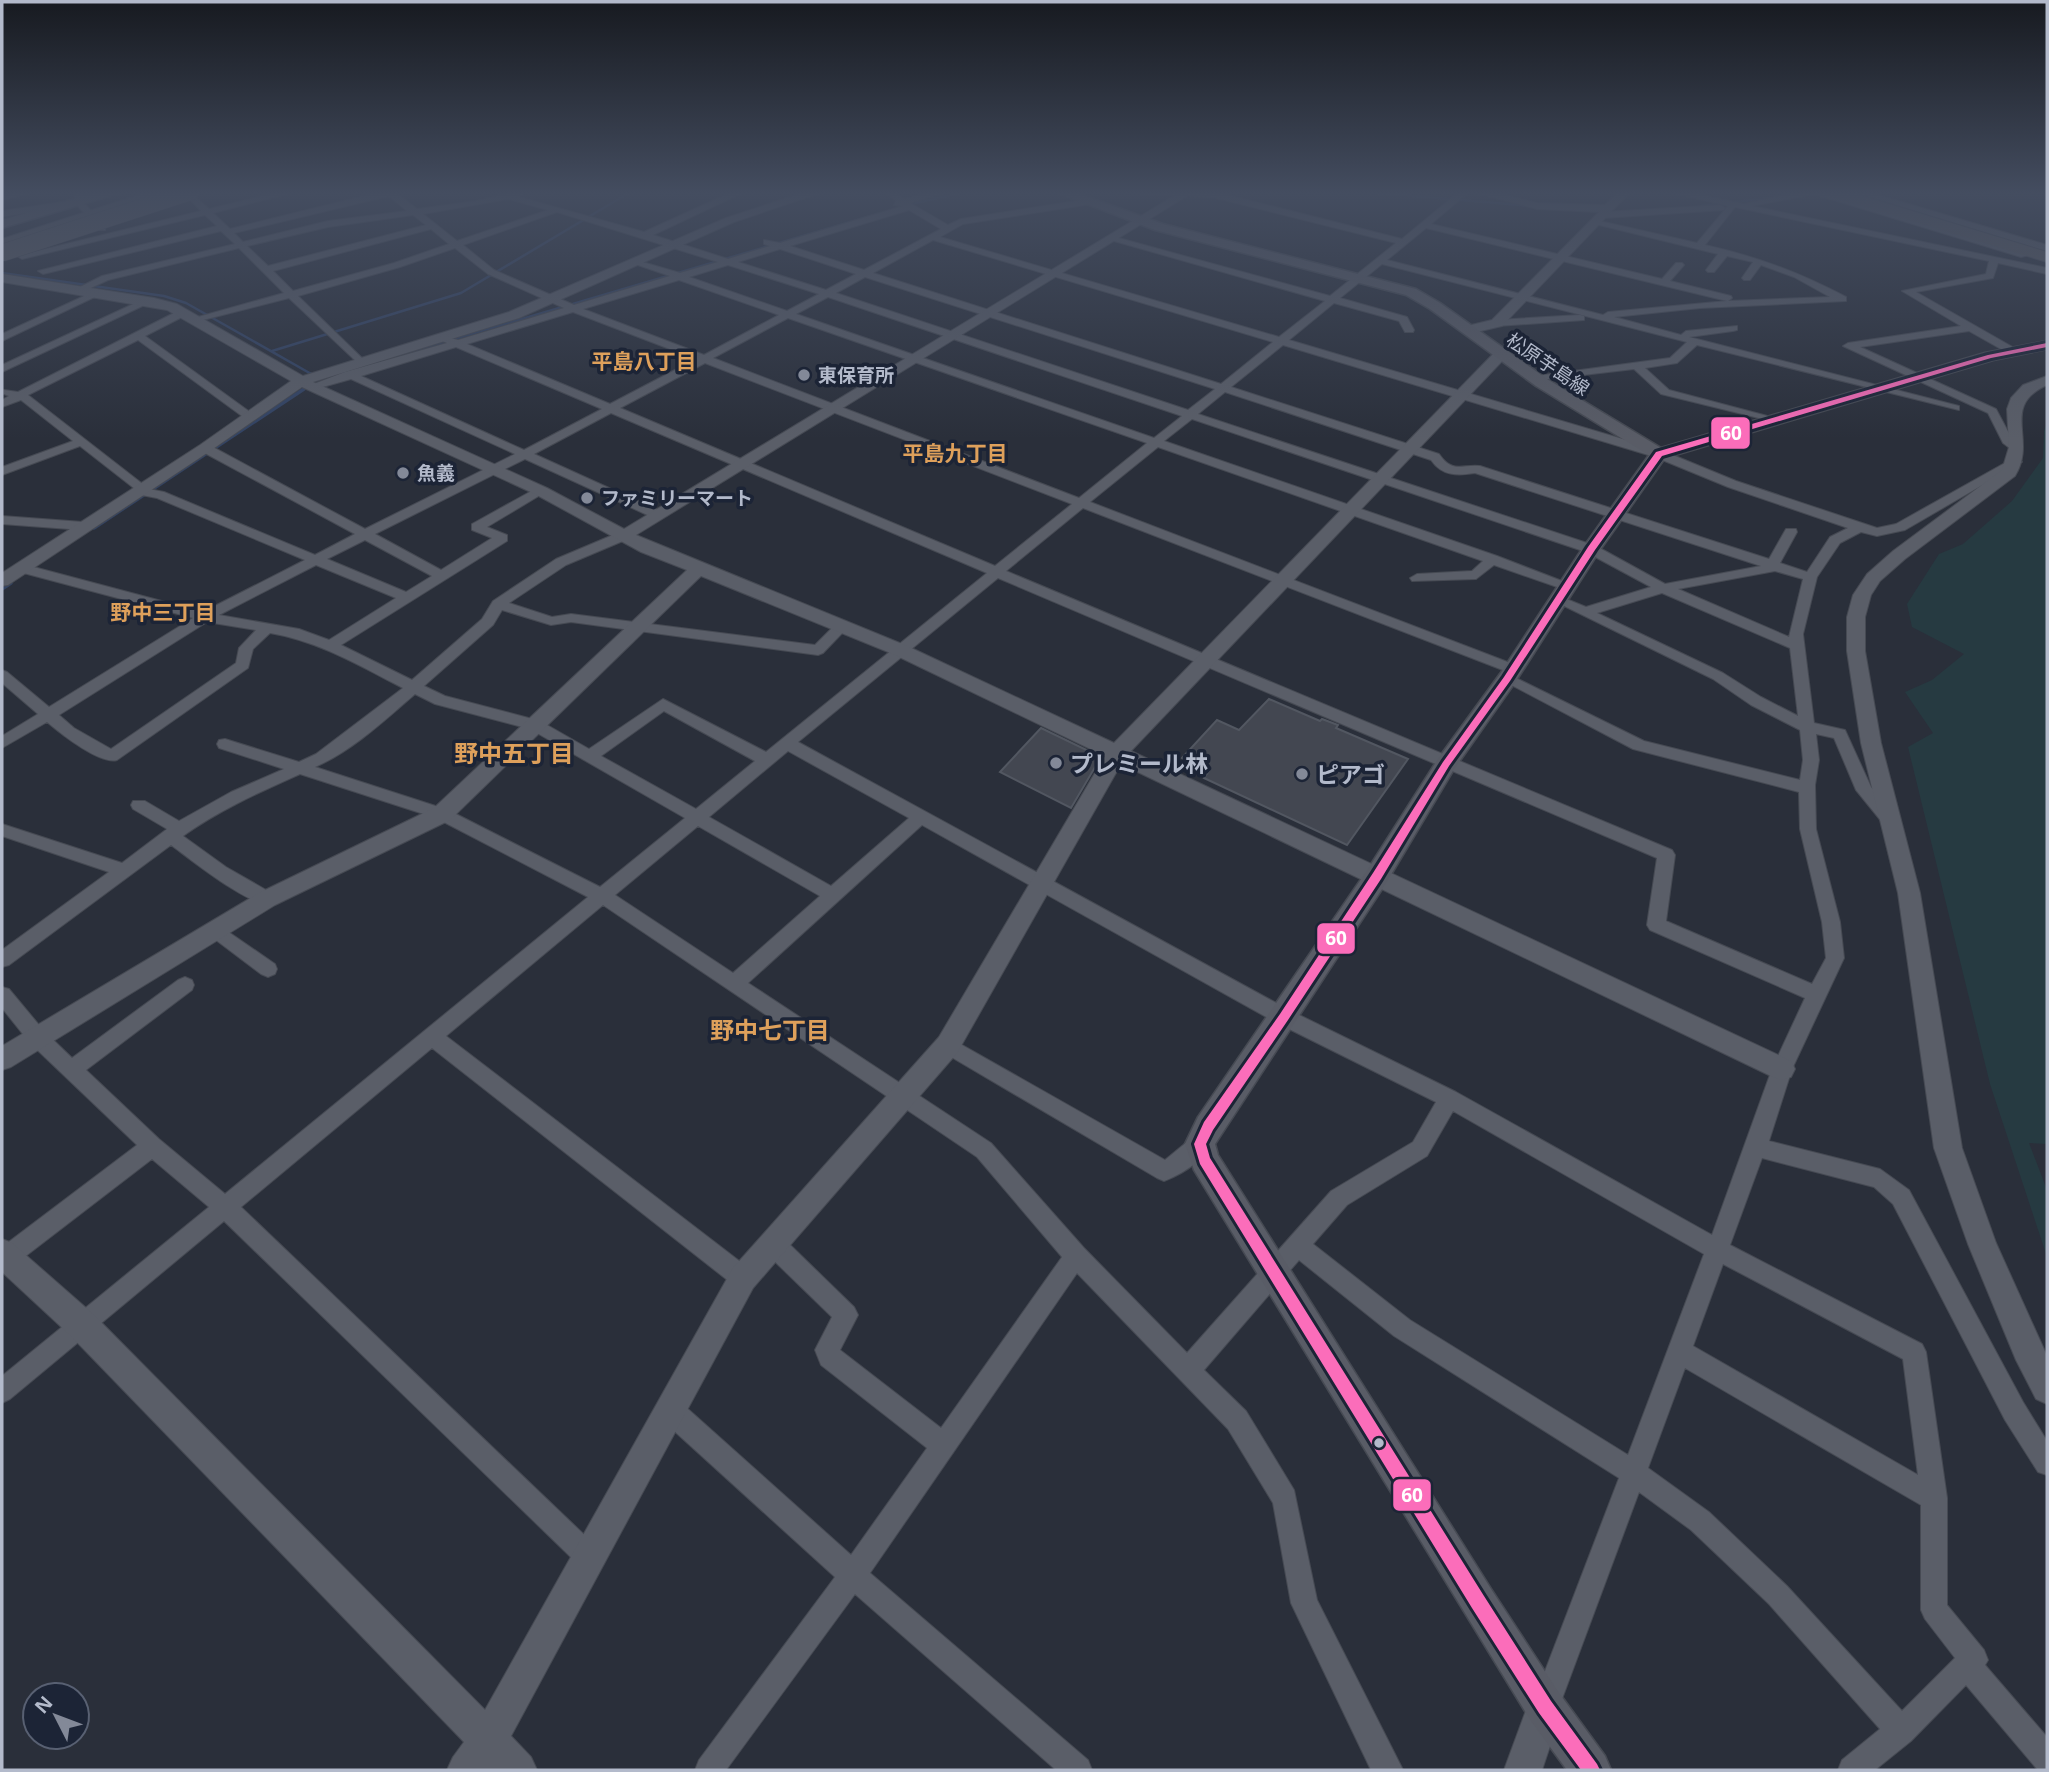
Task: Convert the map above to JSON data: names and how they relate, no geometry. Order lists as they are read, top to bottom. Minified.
{"streets":{"main road":["松原芋島線"]},"districts":["平島八丁目","平島九丁目","野中三丁目","野中五丁目","野中七丁目"],"places":["東保育所","魚義","ファミリーマート","プレミール林","ピアゴ"],"lines":["transit line 60"],"north":"top left"}
